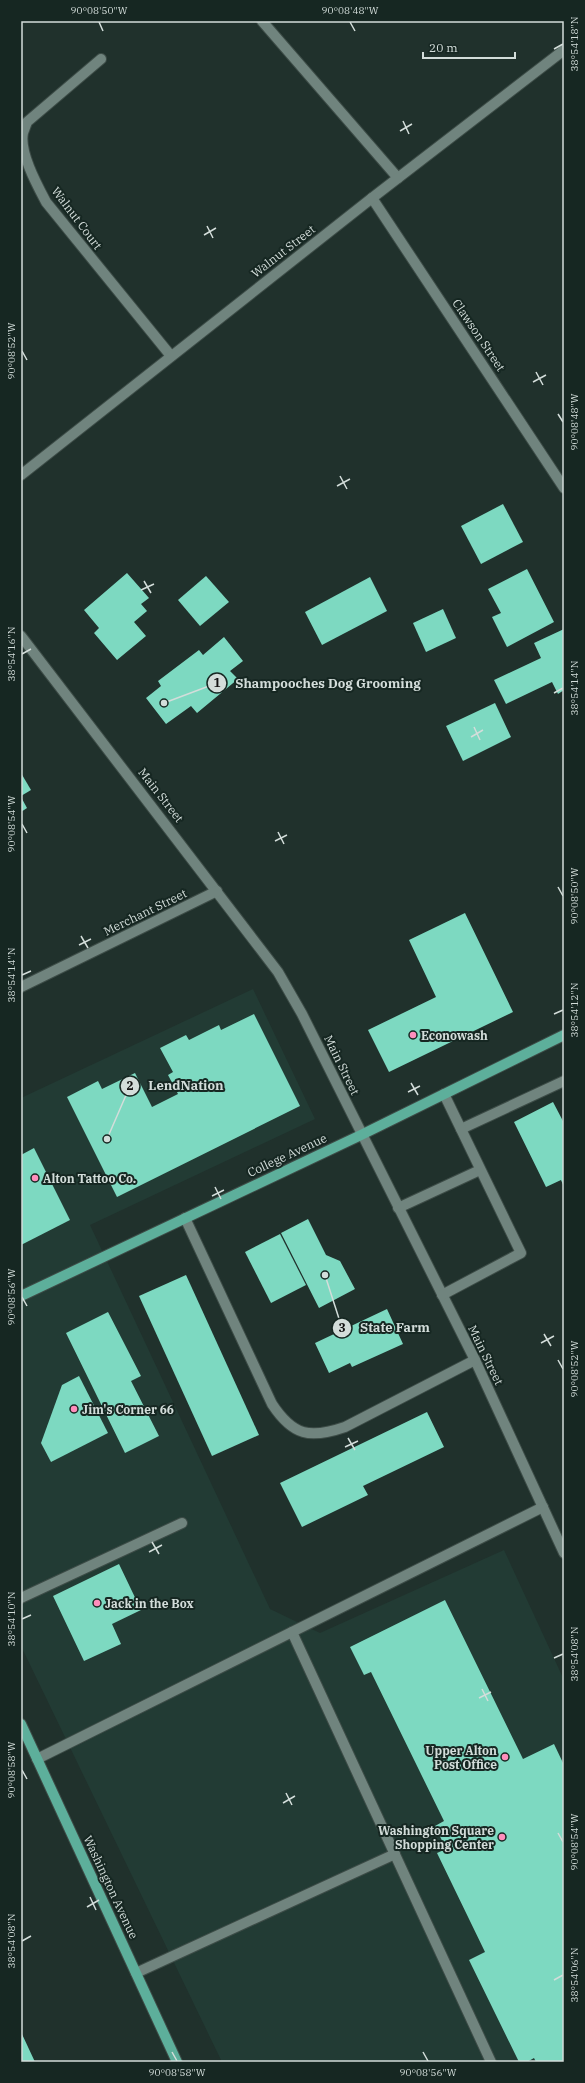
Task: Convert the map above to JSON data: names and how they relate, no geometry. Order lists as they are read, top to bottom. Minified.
{"streets":{"main road":["College Avenue","Washington Avenue"],"street":["Walnut Court","Walnut Street","Clawson Street","Main Street","Merchant Street"]},"crossings":[["Walnut Court","Walnut Street"],["Walnut Street","Clawson Street"],["Main Street","Merchant Street"],["Main Street","College Avenue"]],"places":["Shampooches Dog Grooming","Econowash","LendNation","Alton Tattoo Co.","State Farm","Jim's Corner 66","Jack in the Box","Upper Alton Post Office","Washington Square Shopping Center"],"scale_bar":"20 m","coordinates":["90°08'50\"W","90°08'48\"W","38°54'18\"N","90°08'52\"W","38°54'16\"N","38°54'14\"N","90°08'54\"W","38°54'12\"N","90°08'56\"W","38°54'10\"N","38°54'08\"N","90°08'58\"W","38°54'06\"N"]}
